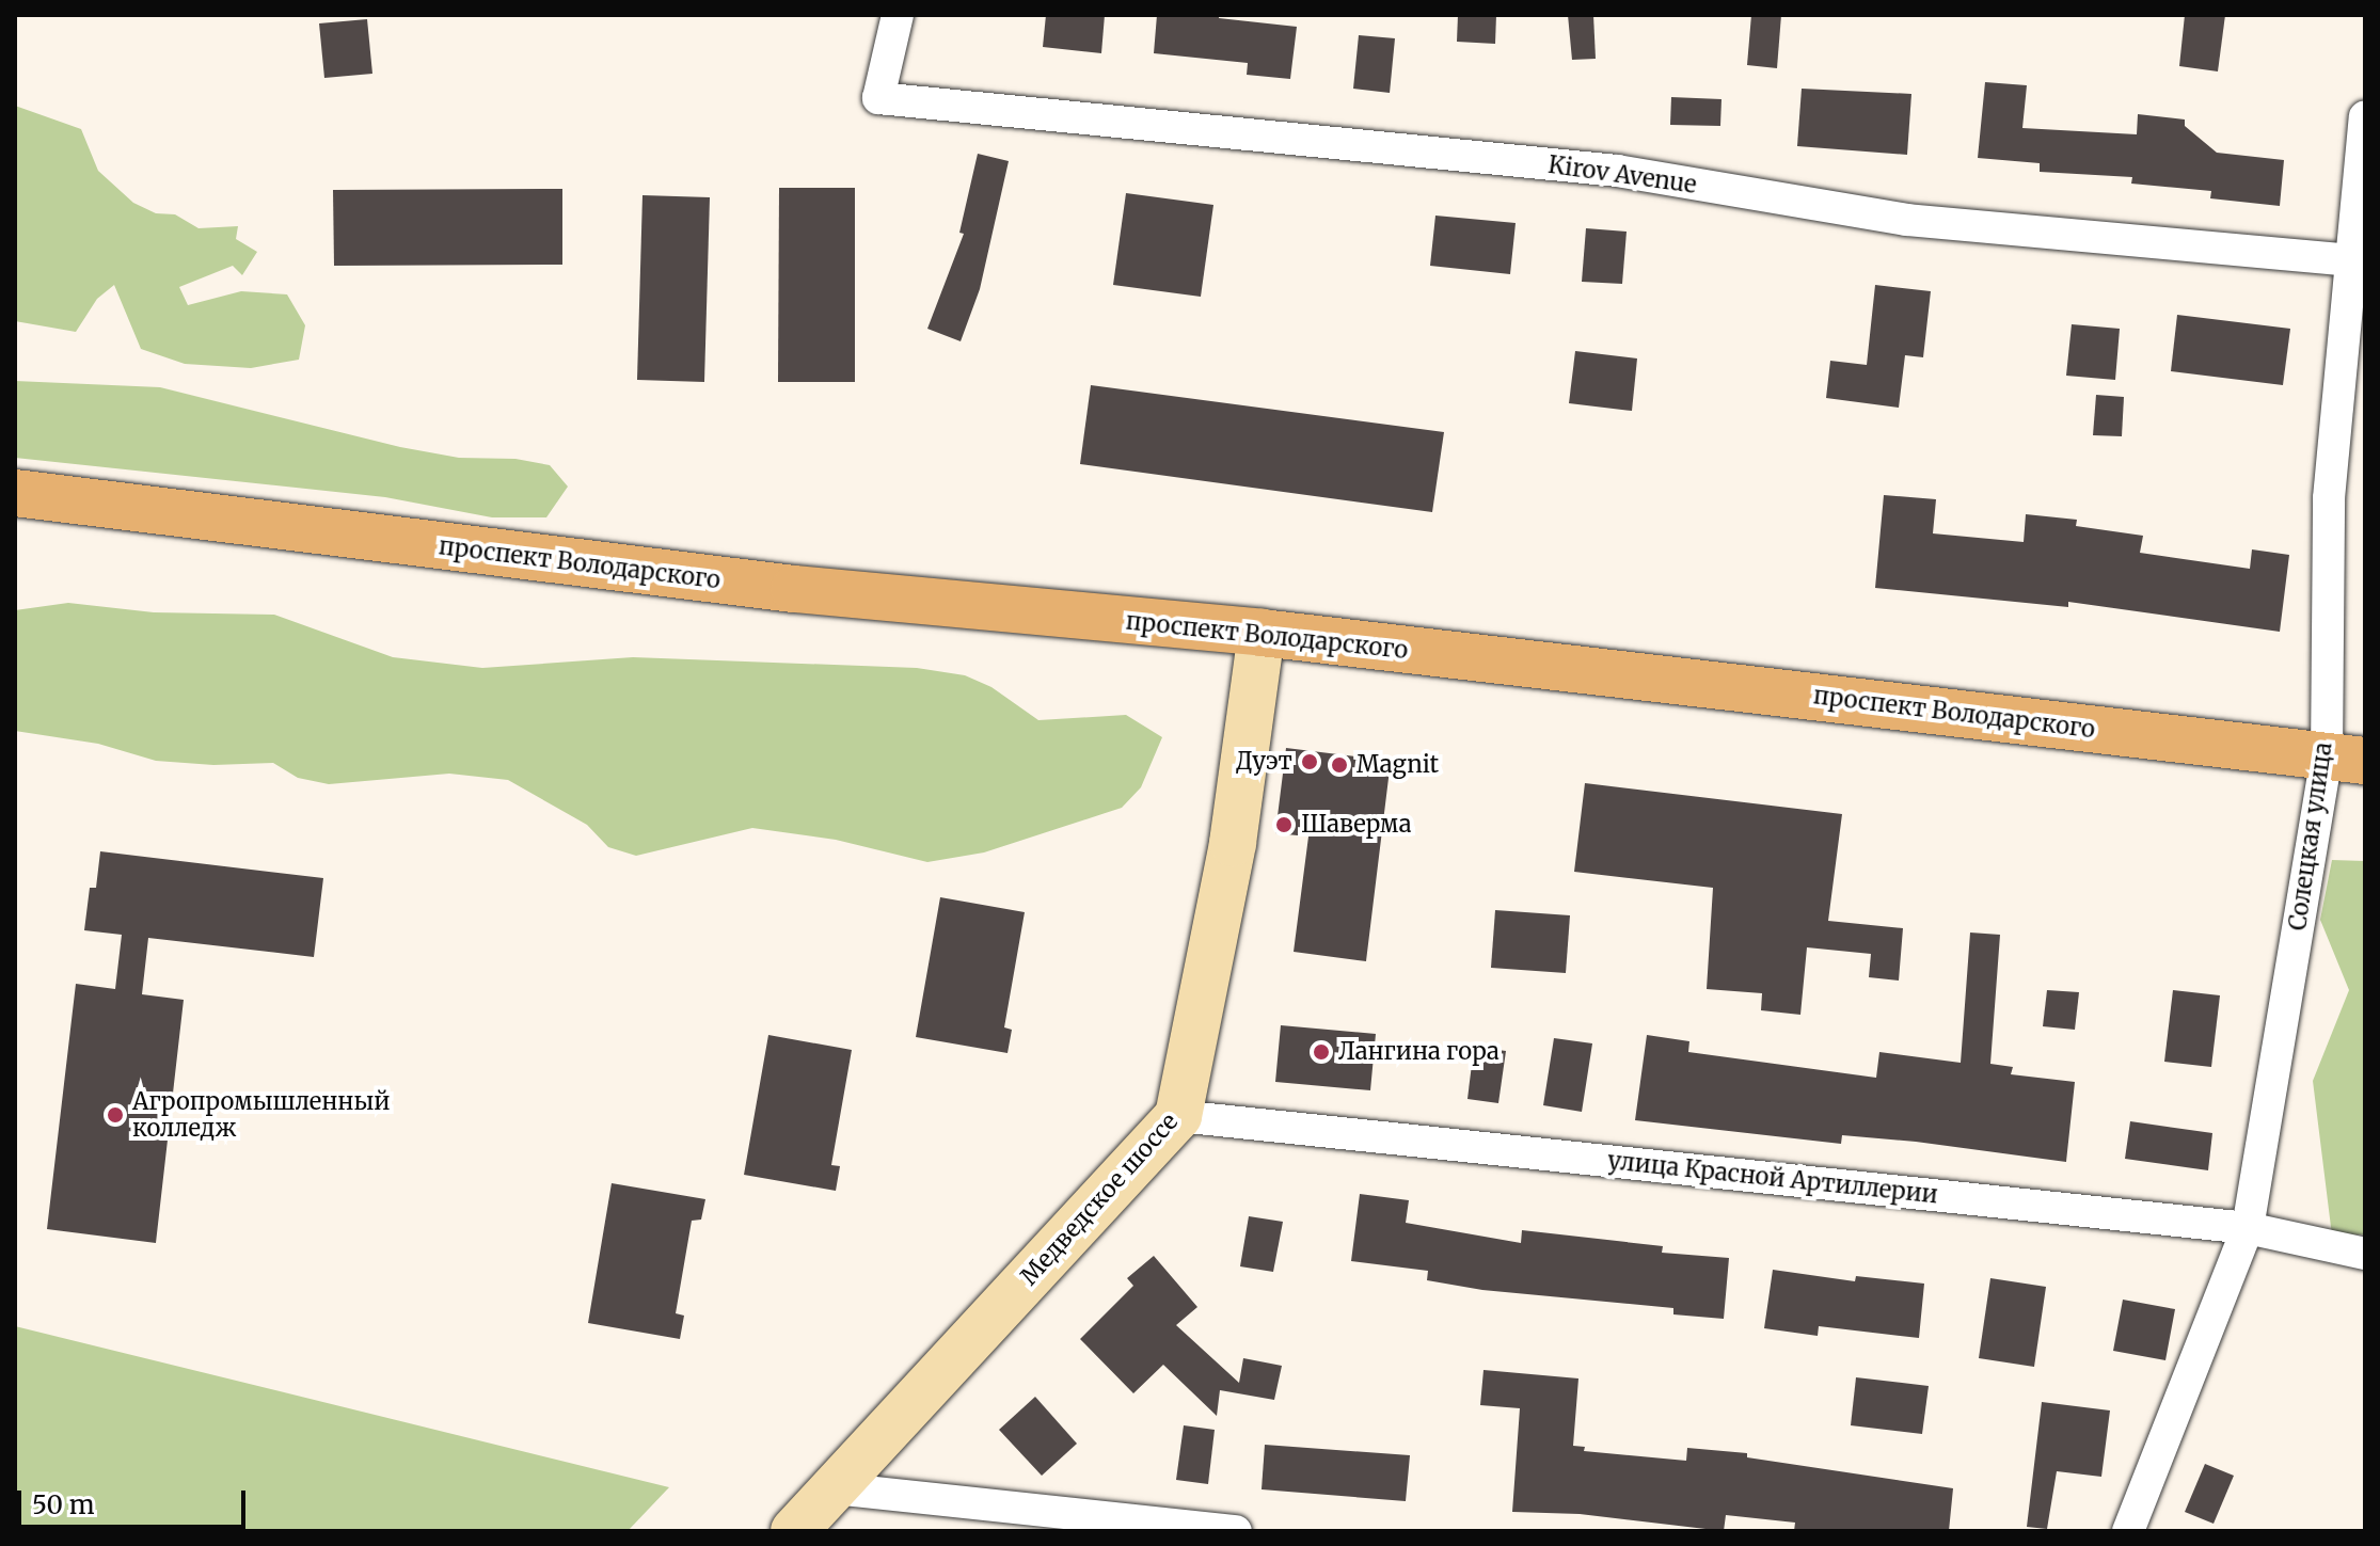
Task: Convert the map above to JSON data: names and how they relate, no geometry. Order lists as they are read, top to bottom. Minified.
{"streets":{"main road":["проспект Володарского","Медведское шоссе"],"street":["Kirov Avenue","Солецкая улица","улица Красной Артиллерии"]},"crossings":[["Kirov Avenue","Солецкая улица"],["проспект Володарского","Солецкая улица"],["проспект Володарского","Медведское шоссе"],["Солецкая улица","улица Красной Артиллерии"],["улица Красной Артиллерии","Медведское шоссе"]],"places":["Дуэт","Magnit","Шаверма","Лангина гора","Агропромышленный колледж"],"scale_bar":"50 m"}
